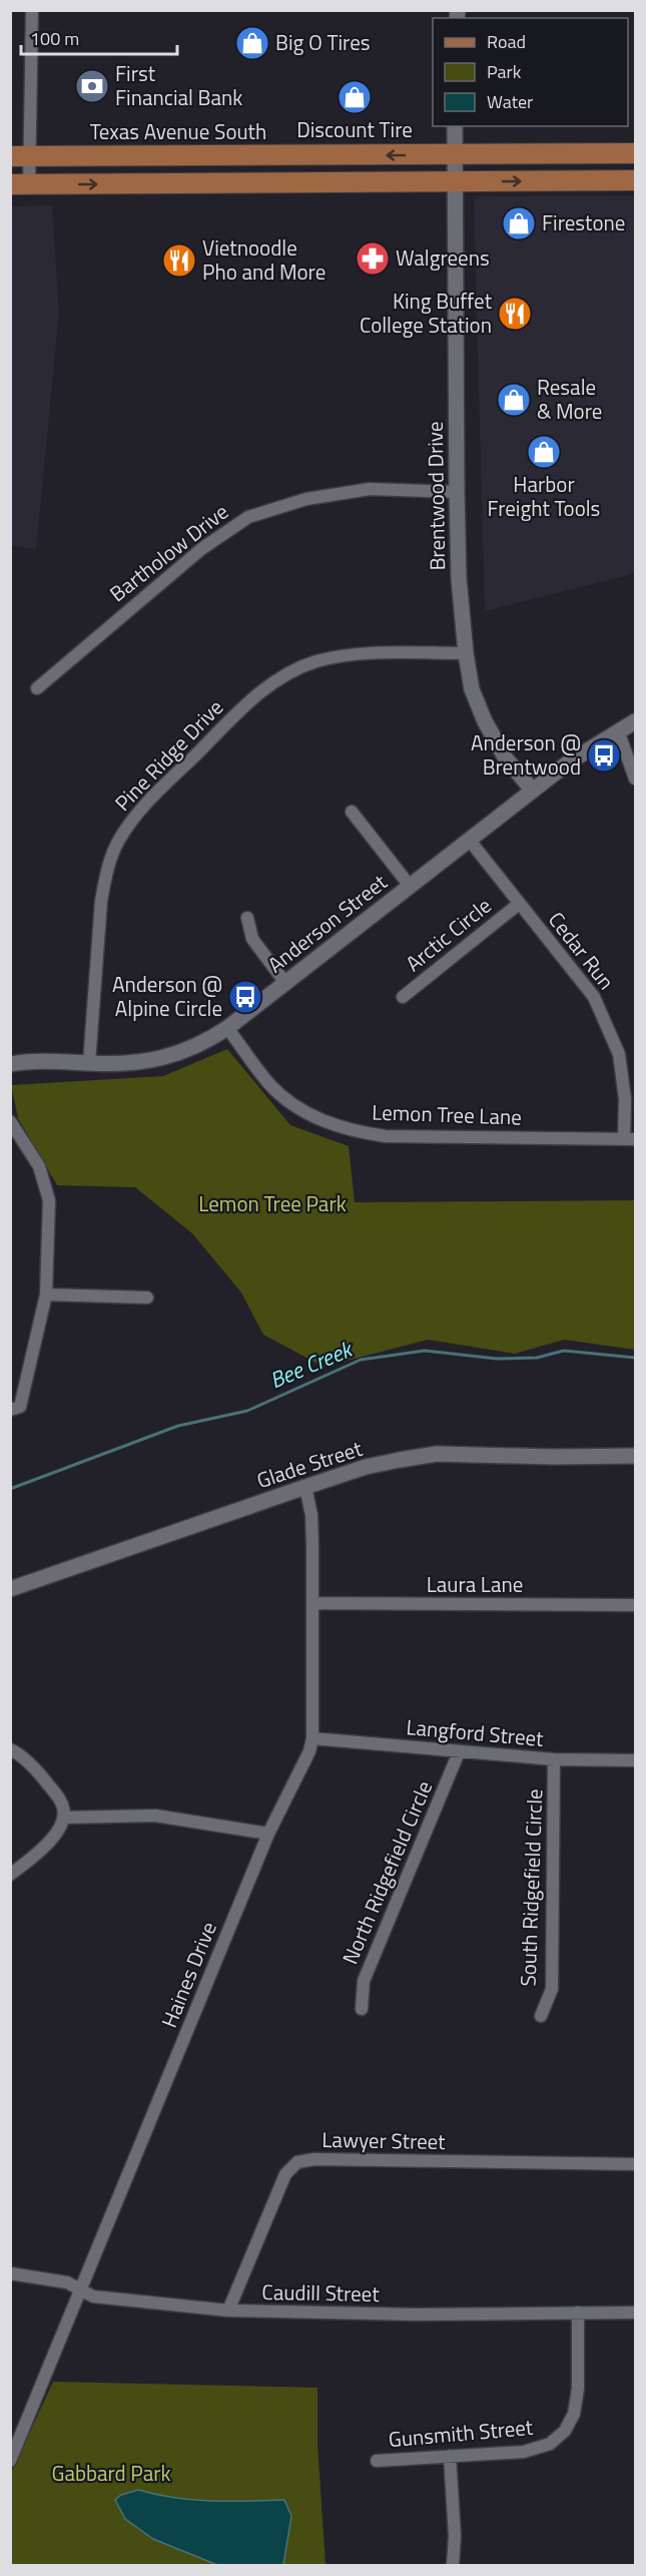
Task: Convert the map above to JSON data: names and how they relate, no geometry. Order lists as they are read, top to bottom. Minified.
{"streets":{"main road":["Texas Avenue South"],"street":["Brentwood Drive","Bartholow Drive","Pine Ridge Drive","Anderson Street","Arctic Circle","Cedar Run","Lemon Tree Lane","Glade Street","Laura Lane","Langford Street","North Ridgefield Circle","South Ridgefield Circle","Haines Drive","Lawyer Street","Caudill Street","Gunsmith Street"]},"crossings":[["Texas Avenue South","Brentwood Drive"],["Brentwood Drive","Bartholow Drive"],["Brentwood Drive","Pine Ridge Drive"],["Brentwood Drive","Anderson Street"],["Pine Ridge Drive","Anderson Street"],["Anderson Street","Cedar Run"],["Anderson Street","Lemon Tree Lane"],["Arctic Circle","Cedar Run"],["Cedar Run","Lemon Tree Lane"],["Glade Street","Haines Drive"],["Laura Lane","Haines Drive"],["Langford Street","North Ridgefield Circle"],["Langford Street","South Ridgefield Circle"],["Langford Street","Haines Drive"],["Haines Drive","Caudill Street"],["Lawyer Street","Caudill Street"],["Caudill Street","Gunsmith Street"]],"water":["Bee Creek"],"parks":["Lemon Tree Park","Gabbard Park"],"places":{"shop":["Big O Tires","Discount Tire","Firestone","Resale & More","Harbor Freight Tools"],"bank":["First Financial Bank"],"pharmacy":["Walgreens"],"restaurant":["Vietnoodle Pho and More","King Buffet College Station"],"bus stop":["Anderson @ Brentwood","Anderson @ Alpine Circle"]},"legend":["Road","Park","Water"],"scale_bar":"100 m"}
